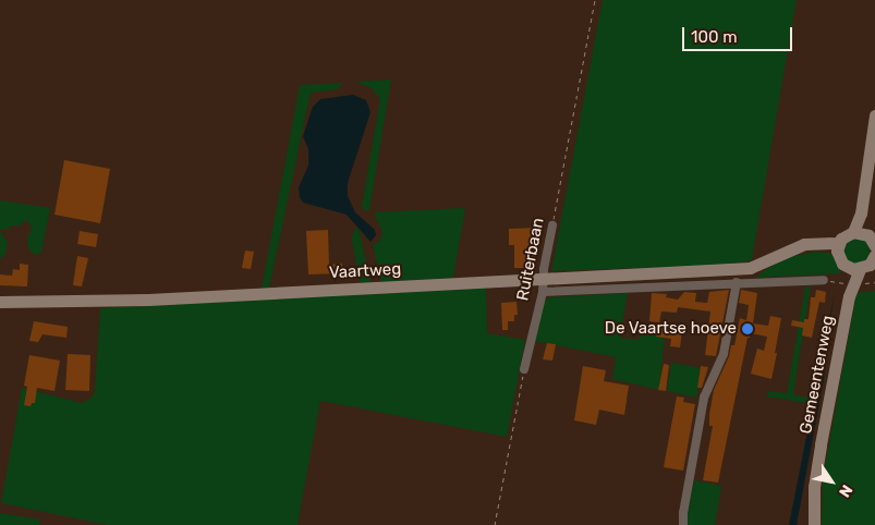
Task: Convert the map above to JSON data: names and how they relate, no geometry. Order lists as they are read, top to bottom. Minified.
{"streets":{"street":["Ruiterbaan","Vaartweg","Gemeentenweg"]},"crossings":[["Ruiterbaan","Vaartweg"]],"places":["De Vaartse hoeve"],"scale_bar":"100 m","north":"bottom right"}
